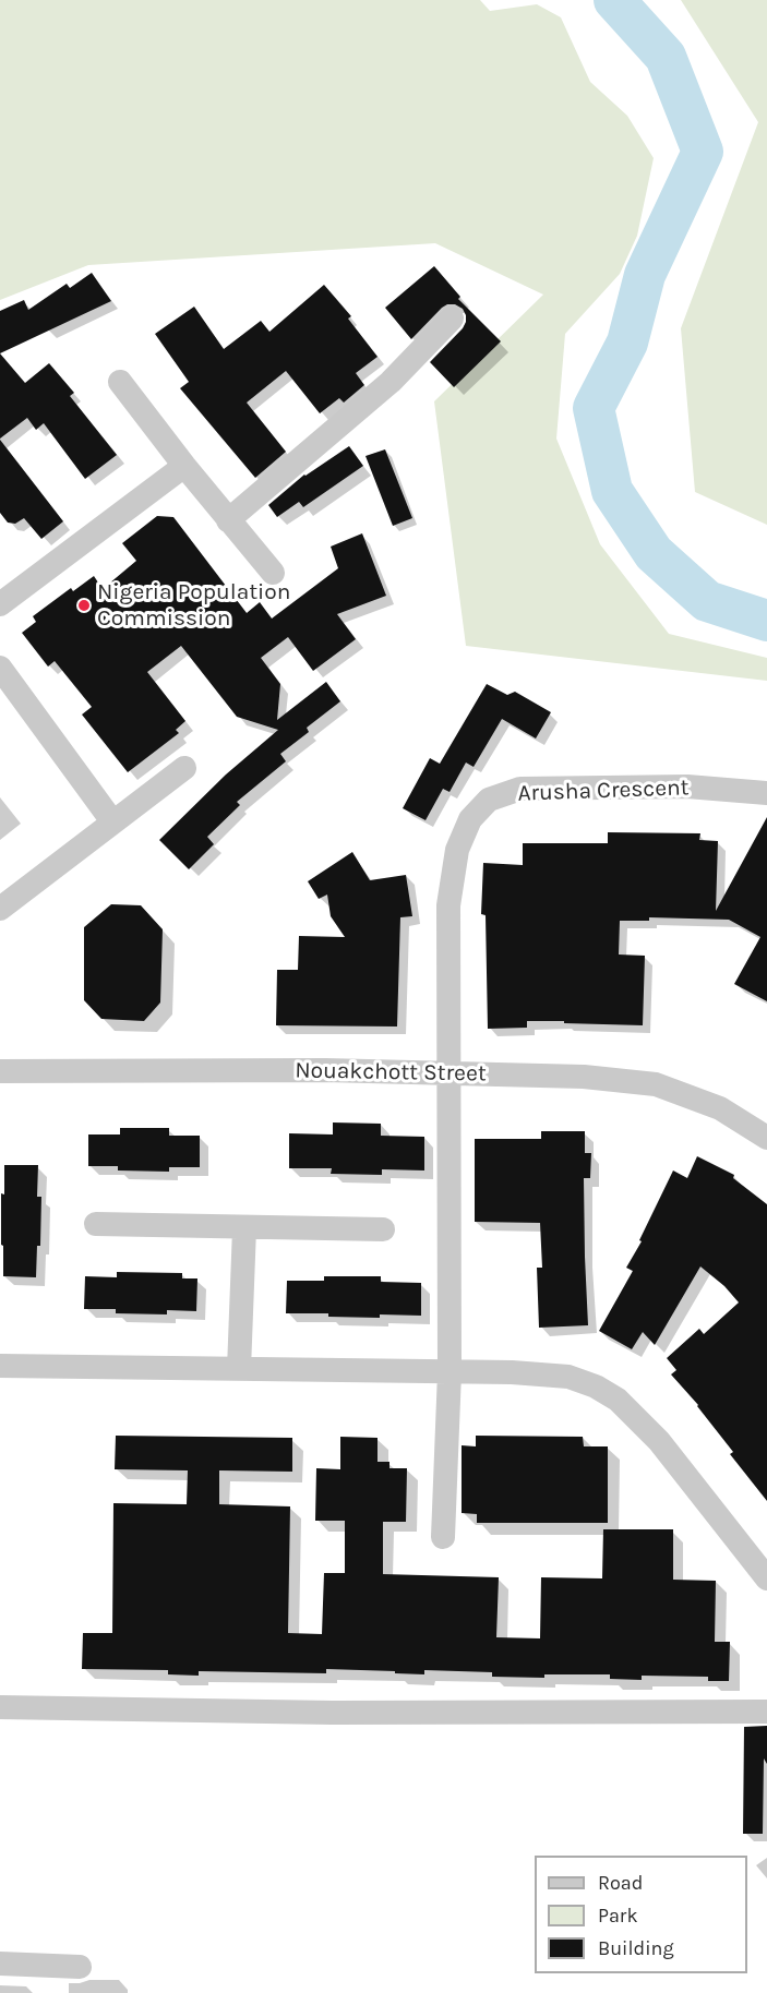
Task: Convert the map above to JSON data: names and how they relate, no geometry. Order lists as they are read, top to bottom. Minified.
{"streets":{"street":["Arusha Crescent","Nouakchott Street"]},"crossings":[["Arusha Crescent","Nouakchott Street"]],"places":["Nigeria Population Commission"],"legend":["Road","Park","Building"]}
